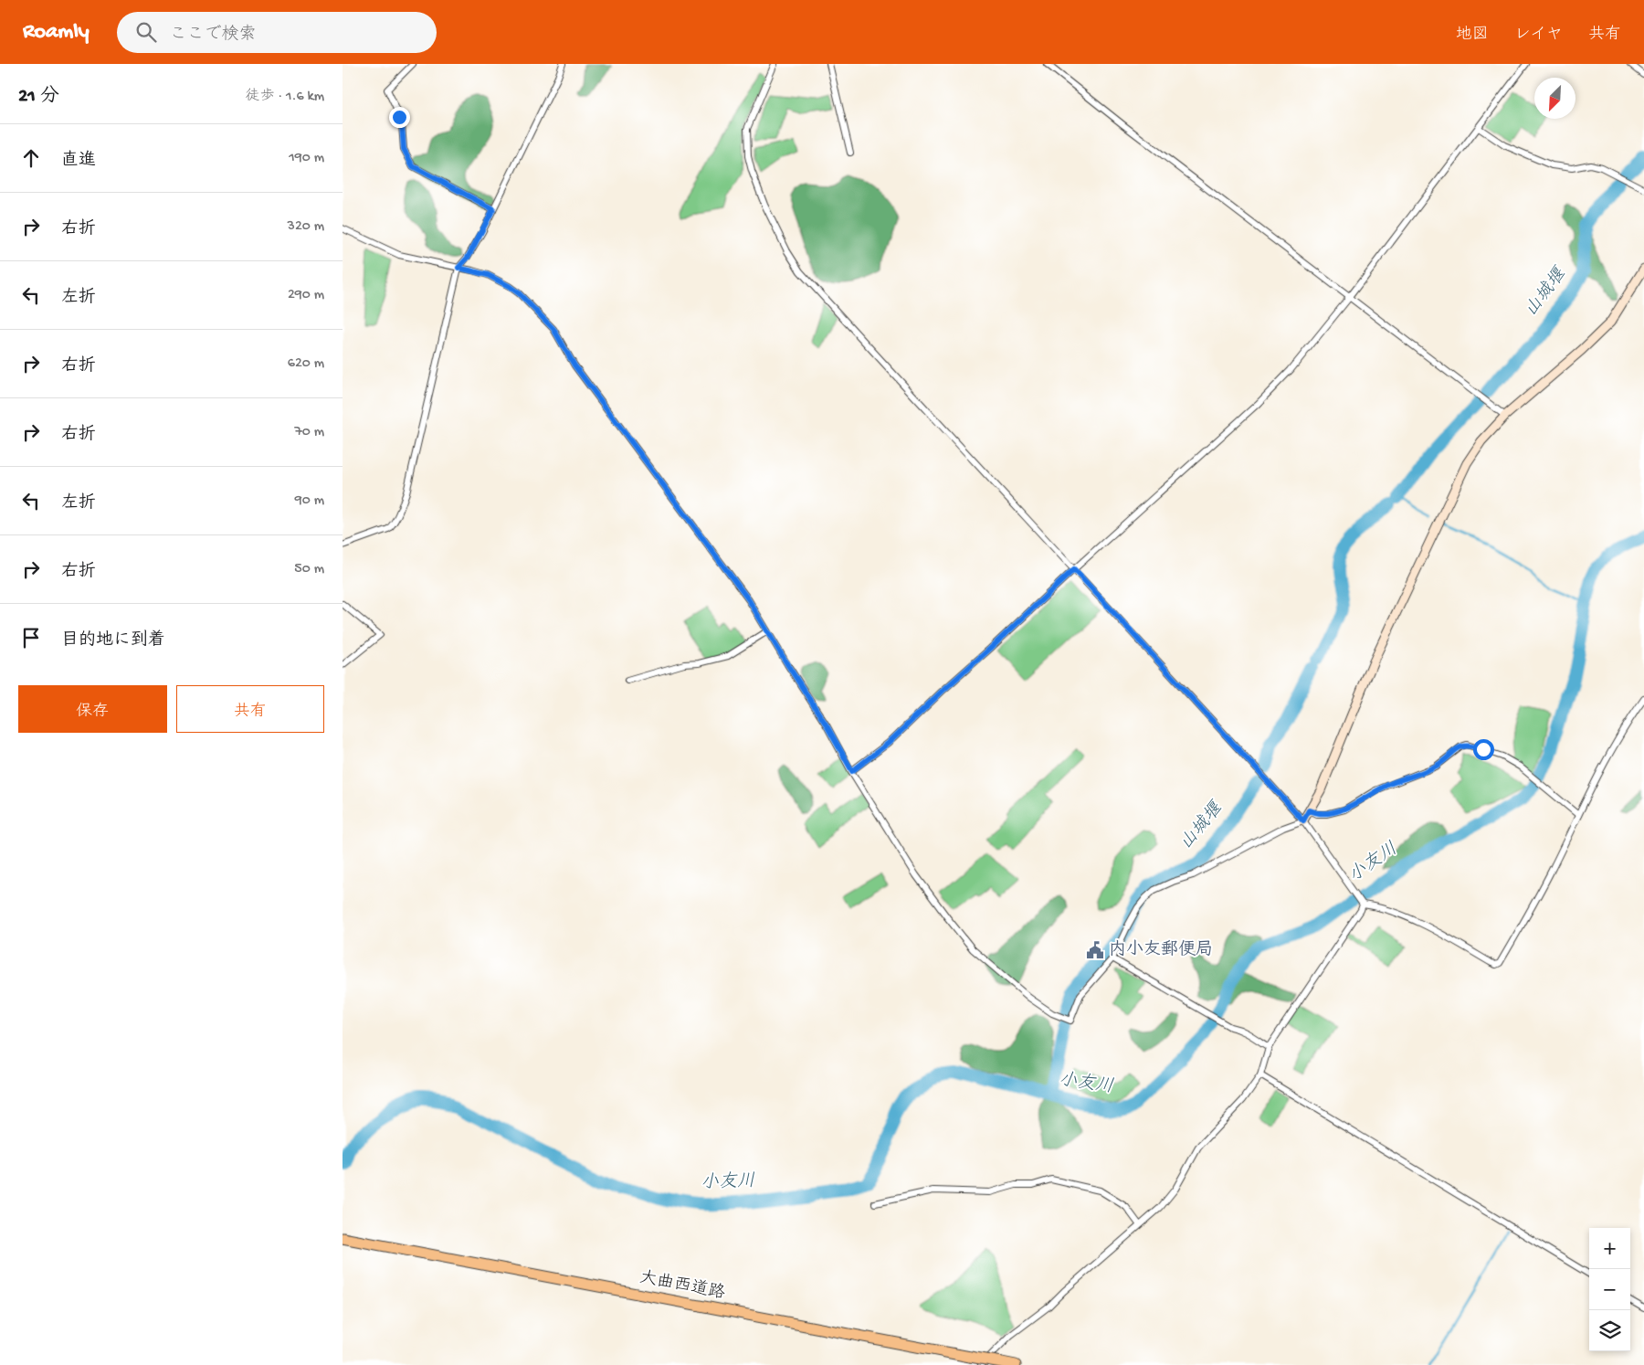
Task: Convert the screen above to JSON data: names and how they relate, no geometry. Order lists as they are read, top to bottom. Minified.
{"streets":{"highway":["大曲西道路"]},"water":["山城堰","小友川"],"places":{"public building":["内小友郵便局"]},"north":"bottom left","page":{"header":"Roamly","search":"ここで検索","nav":["地図","レイヤ","共有"],"heading":["21 分","徒歩 · 1.6 km"],"list":[["直進","190 m"],["右折","320 m"],["左折","290 m"],["右折","620 m"],["右折","70 m"],["左折","90 m"],["右折","50 m"],"目的地に到着"],"buttons":["保存","共有"],"map_buttons":["+","−"]}}
